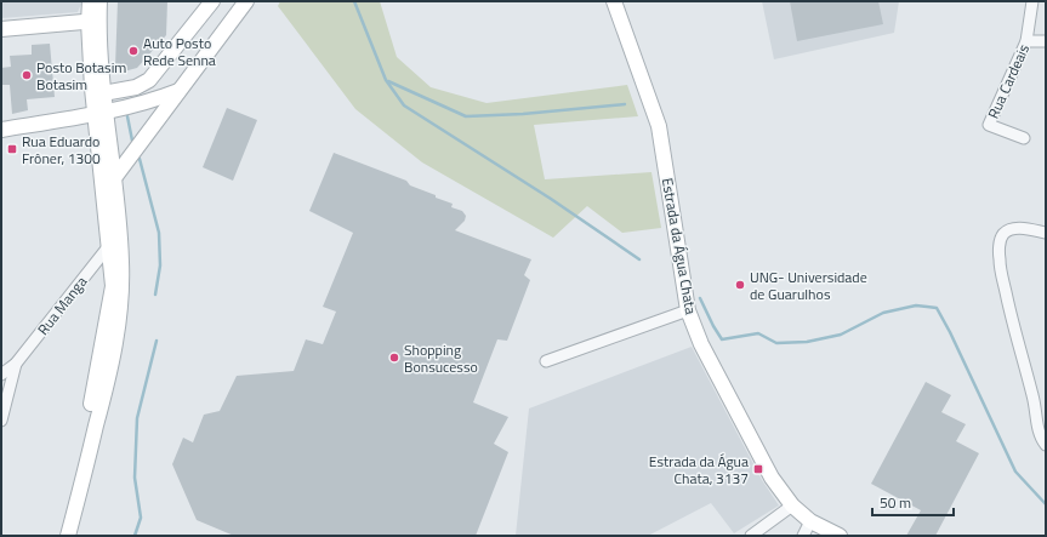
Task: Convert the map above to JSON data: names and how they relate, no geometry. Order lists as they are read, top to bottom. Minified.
{"streets":{"main road":["Estrada da Água Chata"],"street":["Rua Cardeais","Rua Manga"]},"places":{"other":["Auto Posto Rede Senna","Posto Botasim Botasim","UNG- Universidade de Guarulhos","Shopping Bonsucesso"],"transit":["Rua Eduardo Frôner, 1300","Estrada da Água Chata, 3137"]},"scale_bar":"50 m"}
